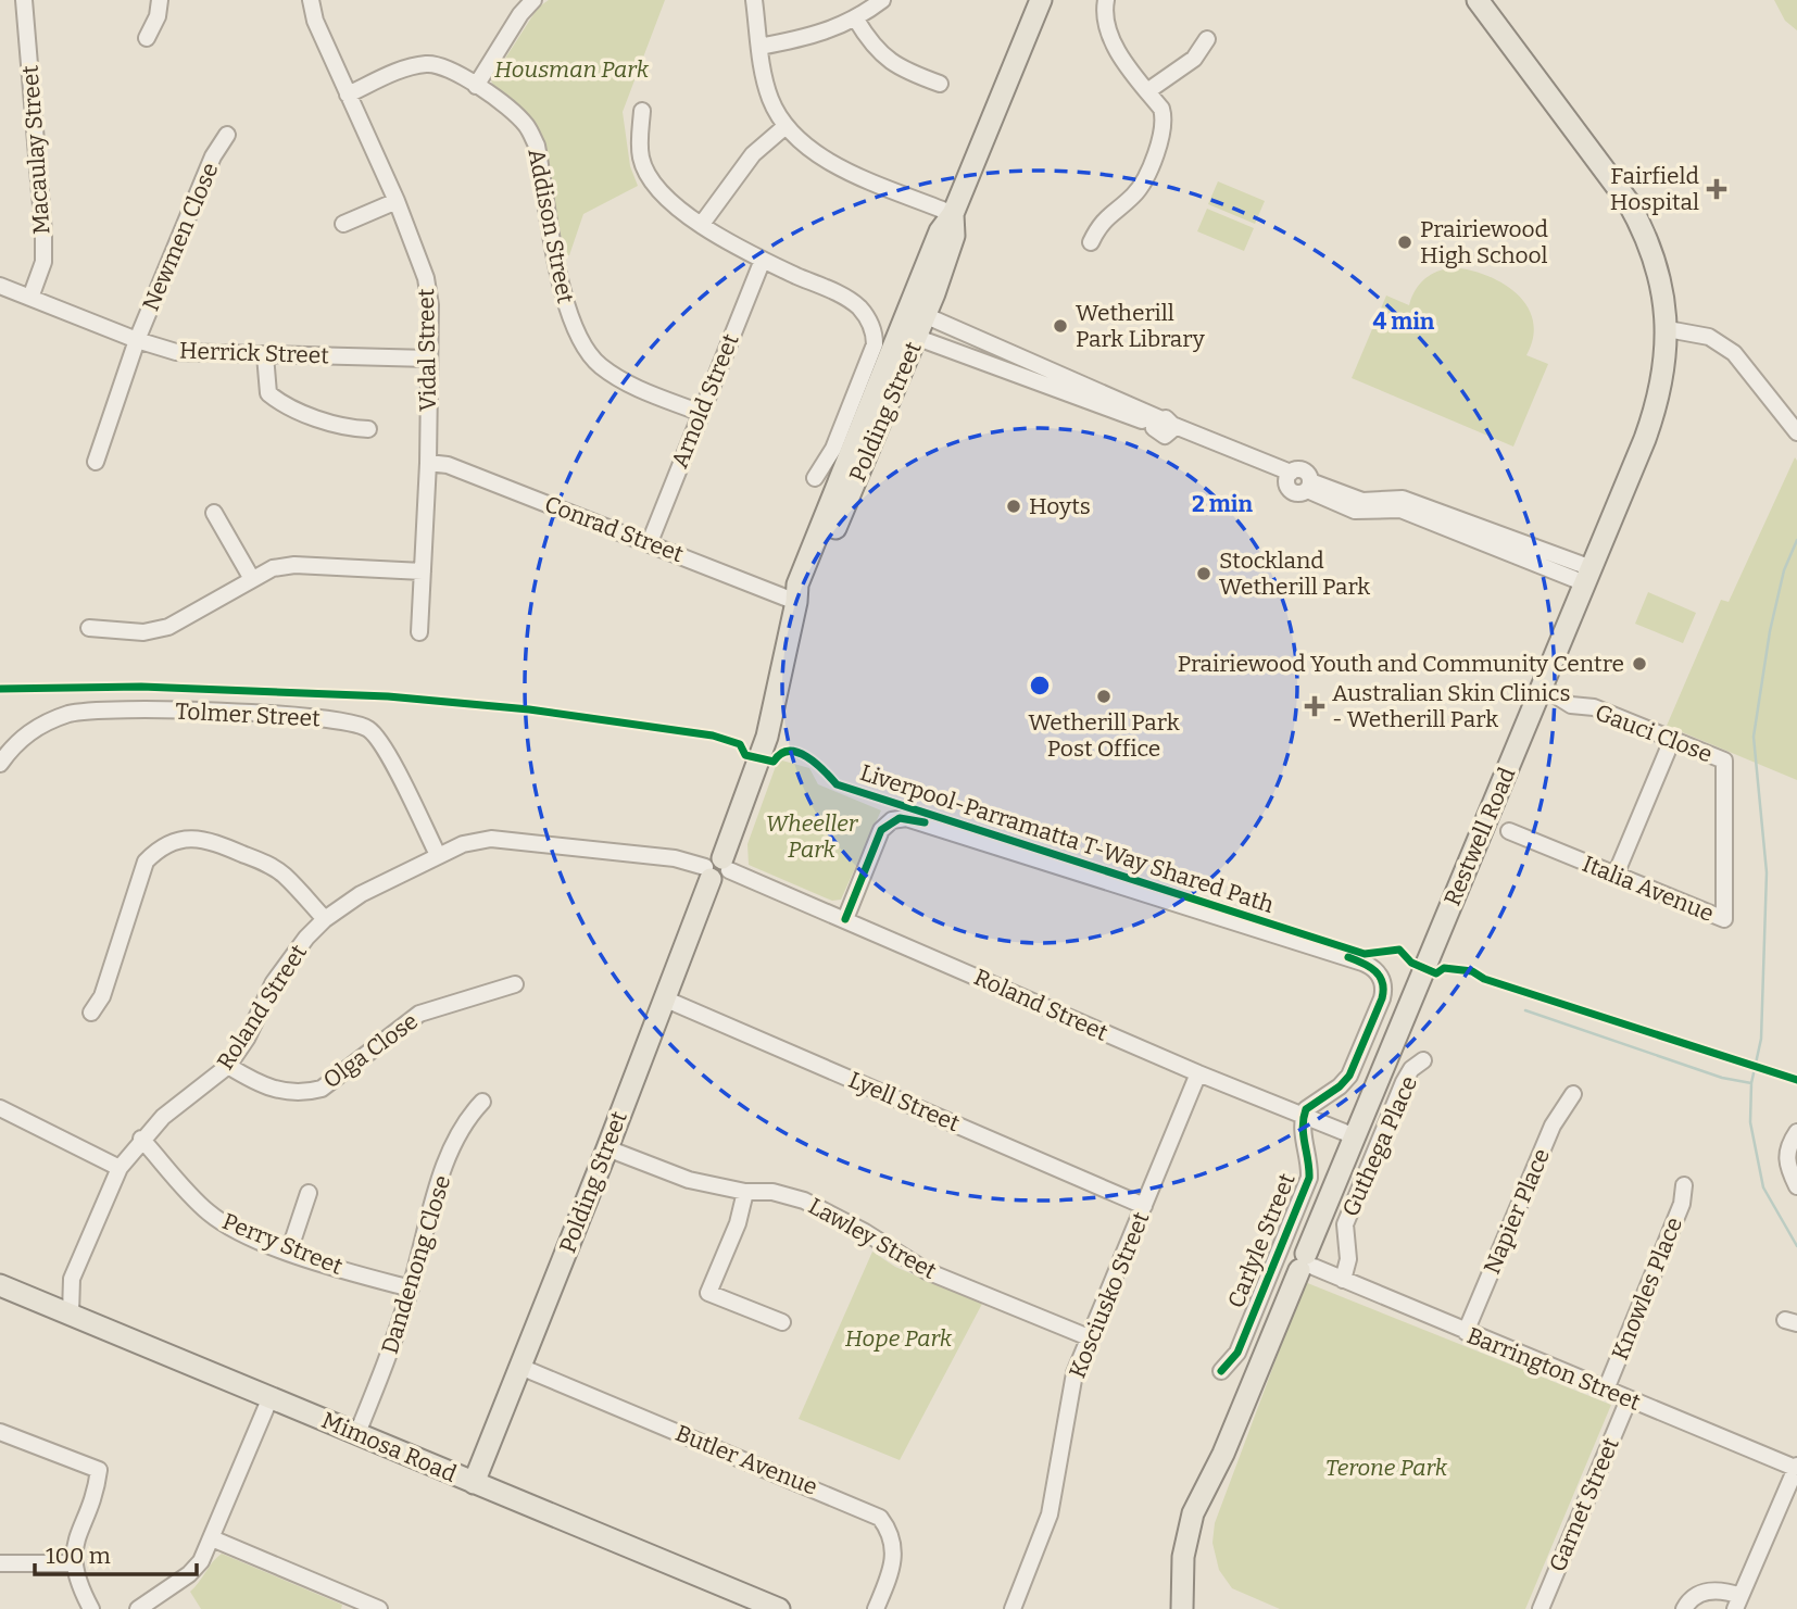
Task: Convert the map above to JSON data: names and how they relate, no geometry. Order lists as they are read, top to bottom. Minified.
{"streets":{"main road":["Polding Street","Restwell Road","Mimosa Road"],"street":["Macaulay Street","Addison Street","Newmen Close","Vidal Street","Herrick Street","Arnold Street","Conrad Street","Tolmer Street","Gauci Close","Italia Avenue","Roland Street","Olga Close","Lyell Street","Guthega Place","Napier Place","Lawley Street","Carlyle Street","Perry Street","Dandenong Close","Knowles Place","Kosciusko Street","Barrington Street","Butler Avenue","Garnet Street"],"cycle path":["Liverpool-Parramatta T-Way Shared Path"]},"crossings":[["Macaulay Street","Herrick Street"],["Addison Street","Vidal Street"],["Addison Street","Arnold Street"],["Newmen Close","Herrick Street"],["Vidal Street","Herrick Street"],["Vidal Street","Conrad Street"],["Arnold Street","Conrad Street"],["Polding Street","Conrad Street"],["Polding Street","Roland Street"],["Polding Street","Lyell Street"],["Polding Street","Lawley Street"],["Polding Street","Mimosa Road"],["Polding Street","Butler Avenue"],["Tolmer Street","Roland Street"],["Gauci Close","Restwell Road"],["Gauci Close","Italia Avenue"],["Restwell Road","Roland Street"],["Restwell Road","Barrington Street"],["Roland Street","Olga Close"],["Roland Street","Carlyle Street"],["Roland Street","Perry Street"],["Roland Street","Kosciusko Street"],["Roland Street","Mimosa Road"],["Lyell Street","Kosciusko Street"],["Guthega Place","Barrington Street"],["Napier Place","Barrington Street"],["Lawley Street","Kosciusko Street"],["Perry Street","Dandenong Close"],["Dandenong Close","Mimosa Road"],["Knowles Place","Barrington Street"],["Barrington Street","Garnet Street"]],"parks":["Housman Park","Wheeller Park","Hope Park","Terone Park"],"places":{"health":["Fairfield Hospital","Australian Skin Clinics - Wetherill Park"],"other":["Prairiewood High School","Wetherill Park Library","Hoyts","Stockland Wetherill Park","Prairiewood Youth and Community Centre","Wetherill Park Post Office"]},"scale_bar":"100 m","rings":["4 min","2 min"]}
